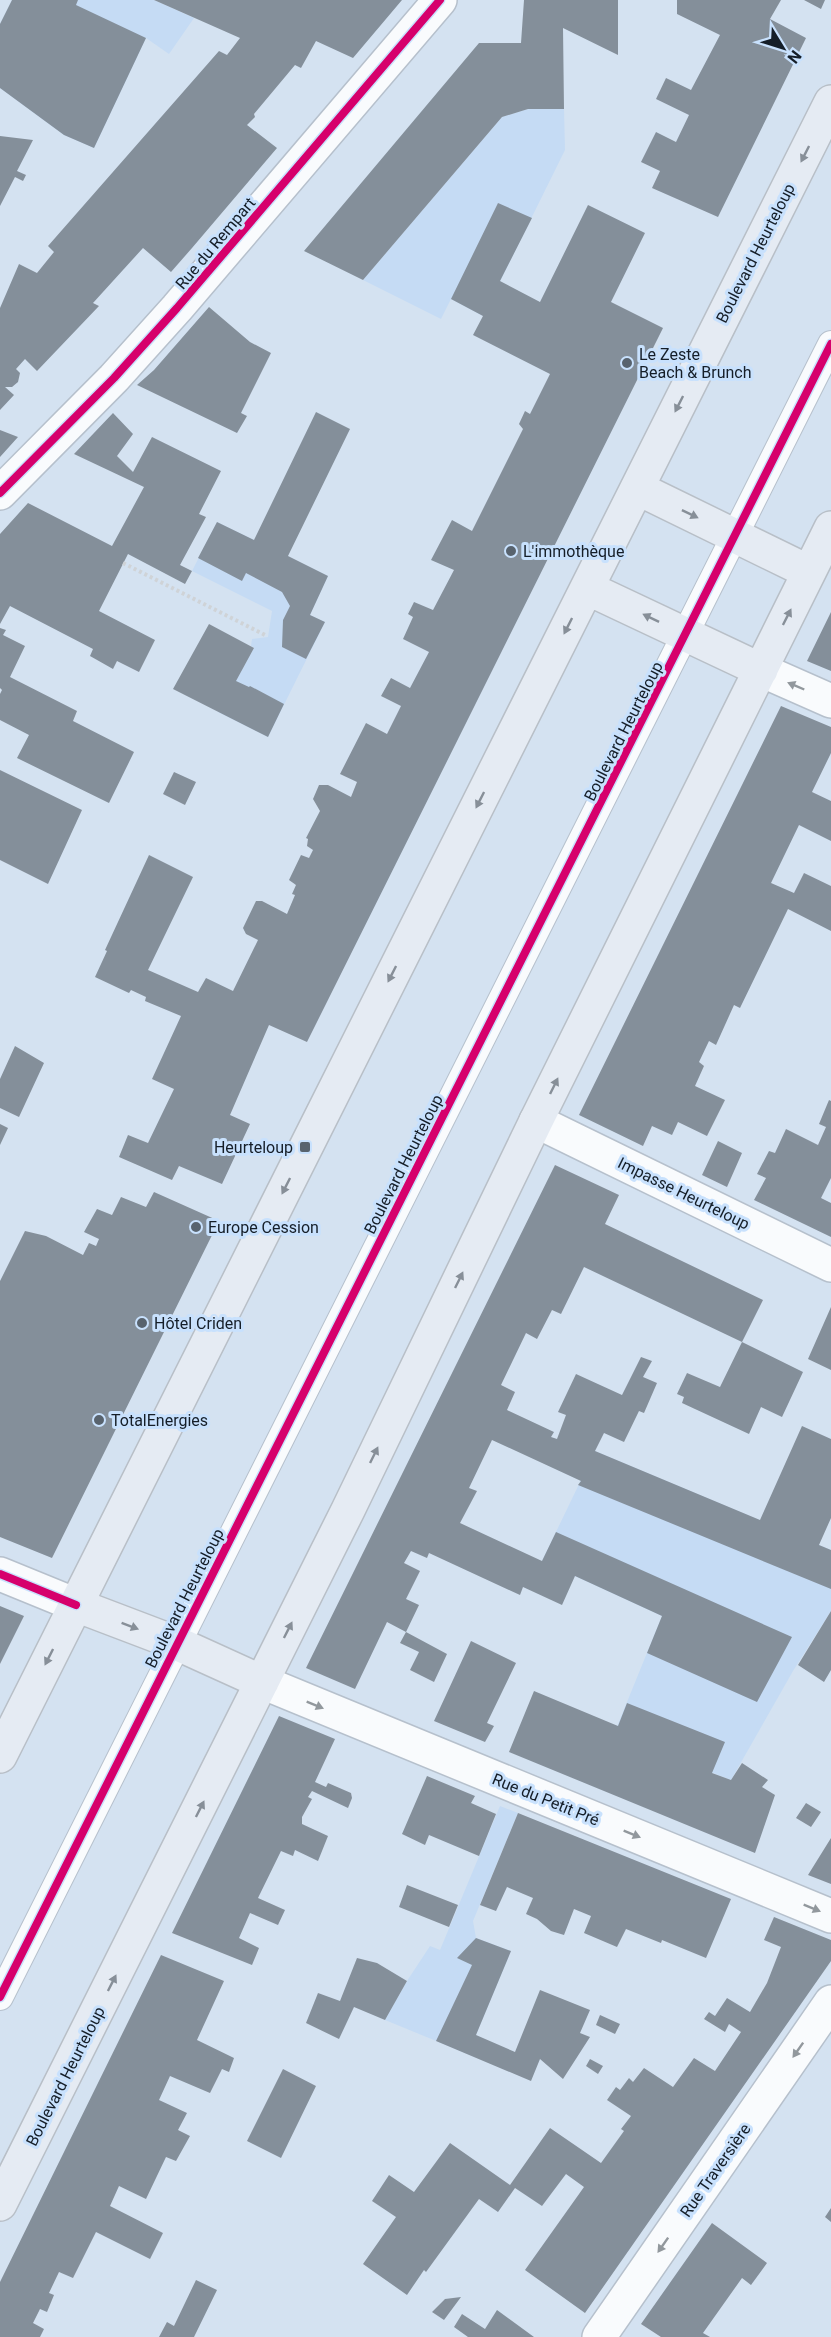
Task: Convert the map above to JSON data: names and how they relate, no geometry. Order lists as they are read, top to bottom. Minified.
{"streets":{"main road":["Boulevard Heurteloup"],"street":["Rue du Rempart","Impasse Heurteloup","Rue du Petit Pré","Rue Traversière"]},"crossings":[["Boulevard Heurteloup","Impasse Heurteloup"],["Boulevard Heurteloup","Rue du Petit Pré"]],"one_way":["Rue du Petit Pré","Rue Traversière"],"places":{"other":["Le Zeste Beach & Brunch","L'immothèque","Europe Cession","Hôtel Criden","TotalEnergies"],"transit":["Heurteloup"]},"north":"bottom right"}
